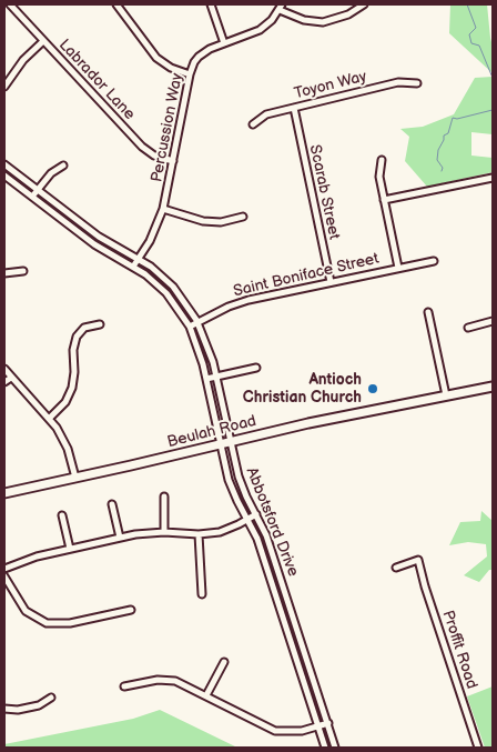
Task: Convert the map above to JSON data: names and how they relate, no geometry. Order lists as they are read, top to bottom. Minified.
{"streets":{"main road":["Beulah Road"],"street":["Labrador Lane","Toyon Way","Percussion Way","Scarab Street","Saint Boniface Street","Abbotsford Drive","Proffit Road"]},"crossings":[["Labrador Lane","Percussion Way"],["Toyon Way","Scarab Street"],["Percussion Way","Abbotsford Drive"],["Scarab Street","Saint Boniface Street"],["Saint Boniface Street","Abbotsford Drive"],["Beulah Road","Abbotsford Drive"]],"places":["Antioch Christian Church"]}
